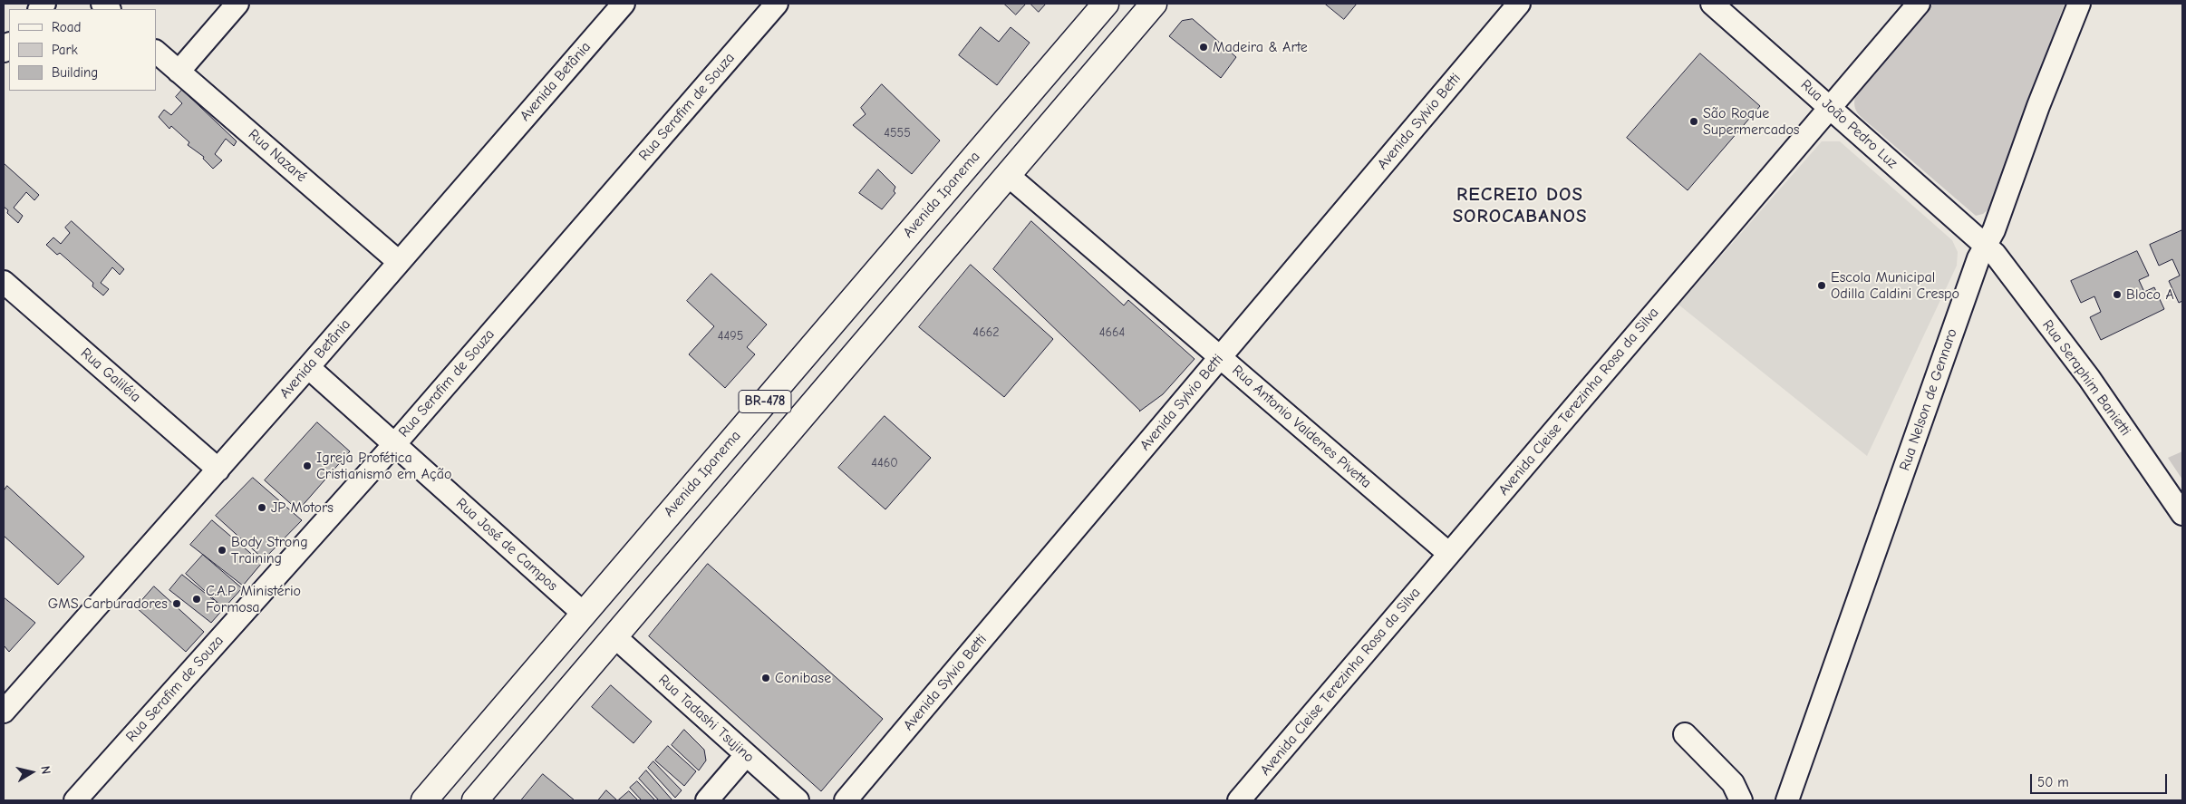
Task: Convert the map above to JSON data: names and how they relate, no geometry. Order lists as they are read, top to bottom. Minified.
{"streets":{"main road":["Avenida Ipanema","BR-478"],"street":["Avenida Betânia","Rua Serafim de Souza","Avenida Sylvio Betti","Rua João Pedro Luz","Rua Nazaré","Rua Galiléia","Rua Seraphim Banietti","Rua Nelson de Gennaro","Avenida Cleise Terezinha Rosa da Silva","Rua Antonio Valdenes Pivetta","Rua José de Campos","Rua Tadashi Tsujino"]},"crossings":[["Avenida Betânia","Rua Nazaré"],["Avenida Betânia","Rua Galiléia"],["Avenida Betânia","Rua José de Campos"],["Rua Serafim de Souza","Rua José de Campos"],["Avenida Sylvio Betti","Rua Antonio Valdenes Pivetta"],["Rua João Pedro Luz","Rua Seraphim Banietti"],["Rua João Pedro Luz","Rua Nelson de Gennaro"],["Rua João Pedro Luz","Avenida Cleise Terezinha Rosa da Silva"],["Avenida Ipanema","Rua José de Campos"],["Rua Seraphim Banietti","Rua Nelson de Gennaro"],["BR-478","Rua Antonio Valdenes Pivetta"],["BR-478","Rua Tadashi Tsujino"],["Avenida Cleise Terezinha Rosa da Silva","Rua Antonio Valdenes Pivetta"]],"districts":["RECREIO DOS SOROCABANOS"],"places":["Madeira & Arte","São Roque Supermercados","Escola Municipal Odilla Caldini Crespo","Bloco A","Igreja Profética Cristianismo em Ação","JP Motors","Body Strong Training","C.A.P Ministério Formosa","GMS Carburadores","Conibase"],"house_numbers":["4555","4662","4664","4495","4460"],"legend":["Road","Park","Building"],"scale_bar":"50 m","north":"right"}
